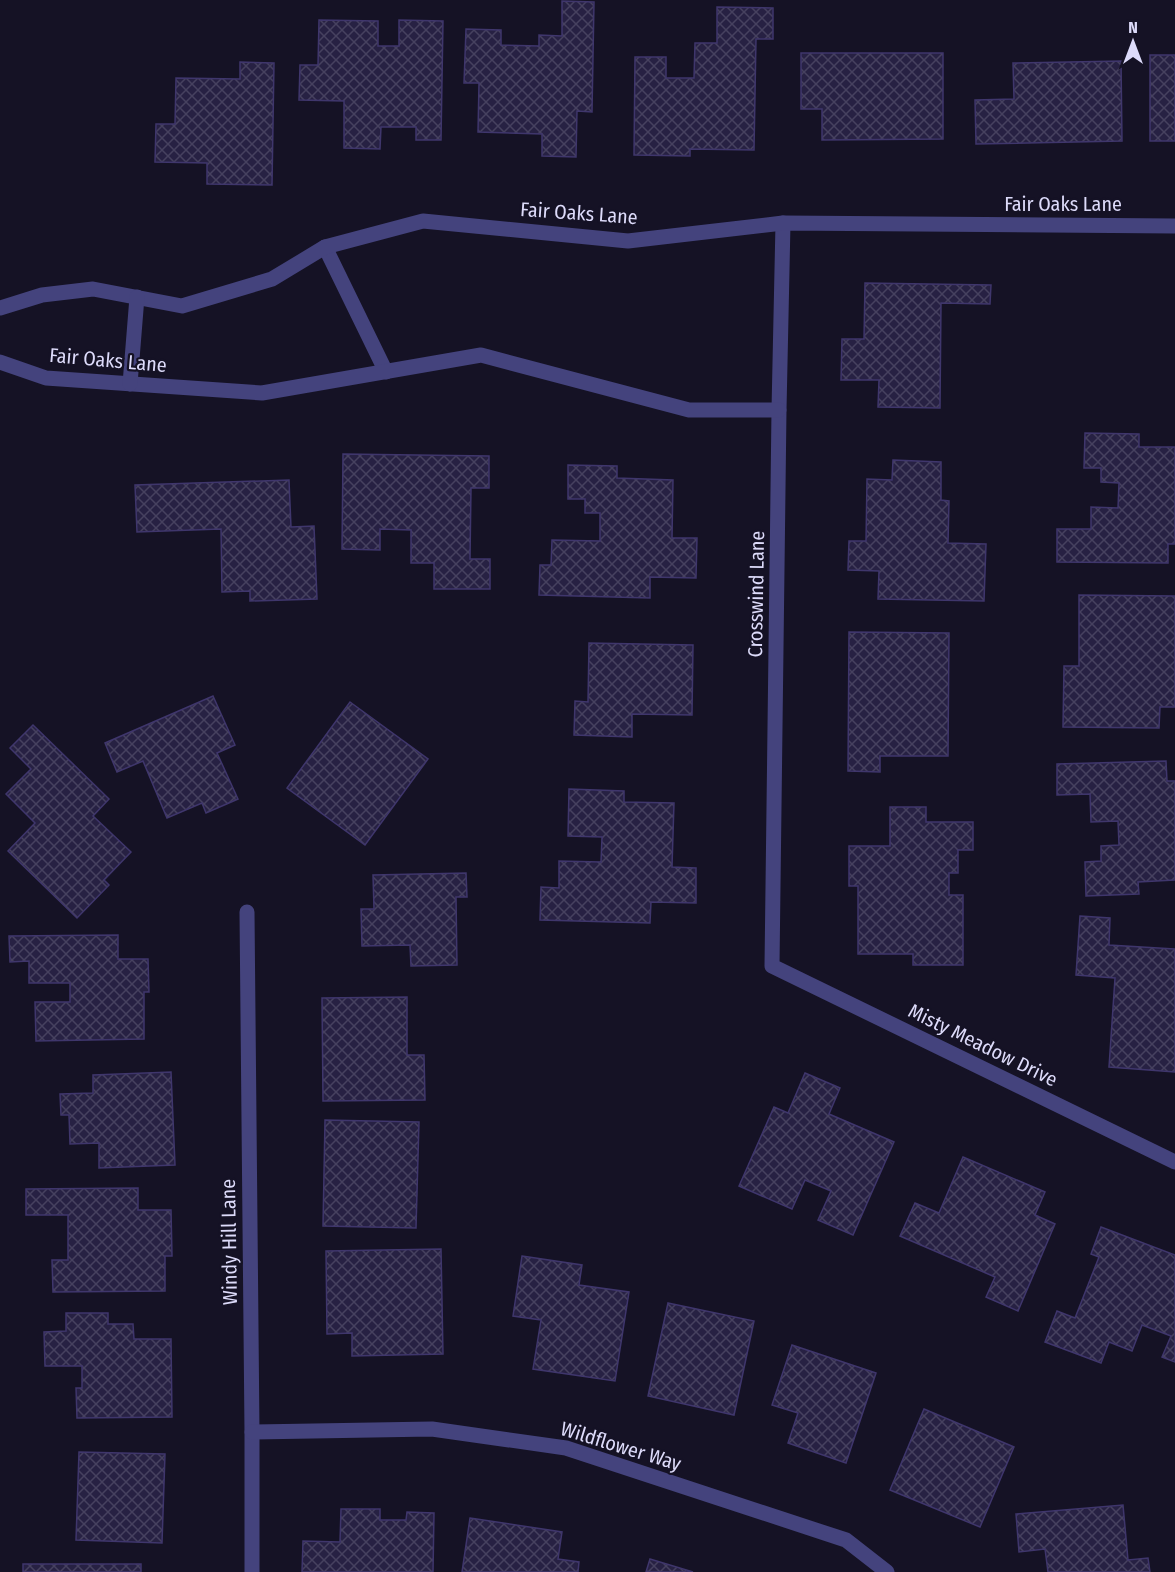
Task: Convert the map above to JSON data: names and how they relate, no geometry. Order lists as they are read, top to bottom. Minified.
{"streets":{"street":["Fair Oaks Lane","Crosswind Lane","Misty Meadow Drive","Windy Hill Lane","Wildflower Way"]},"crossings":[["Fair Oaks Lane","Crosswind Lane"],["Crosswind Lane","Misty Meadow Drive"],["Windy Hill Lane","Wildflower Way"]],"north":"top"}
